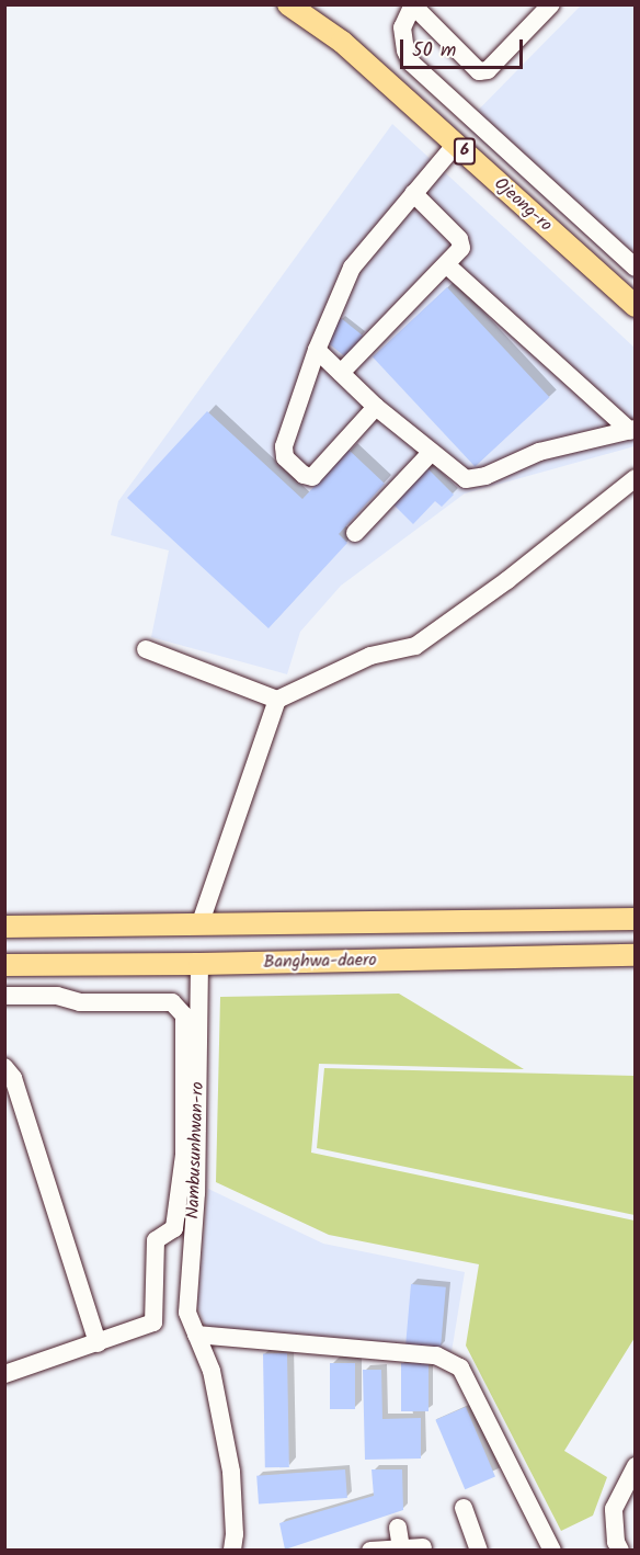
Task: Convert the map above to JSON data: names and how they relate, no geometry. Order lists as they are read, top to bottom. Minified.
{"streets":{"main road":["6","Ojeong-ro","Banghwa-daero"],"street":["Nambusunhwan-ro"]},"crossings":[["Banghwa-daero","Nambusunhwan-ro"]],"scale_bar":"50 m"}
